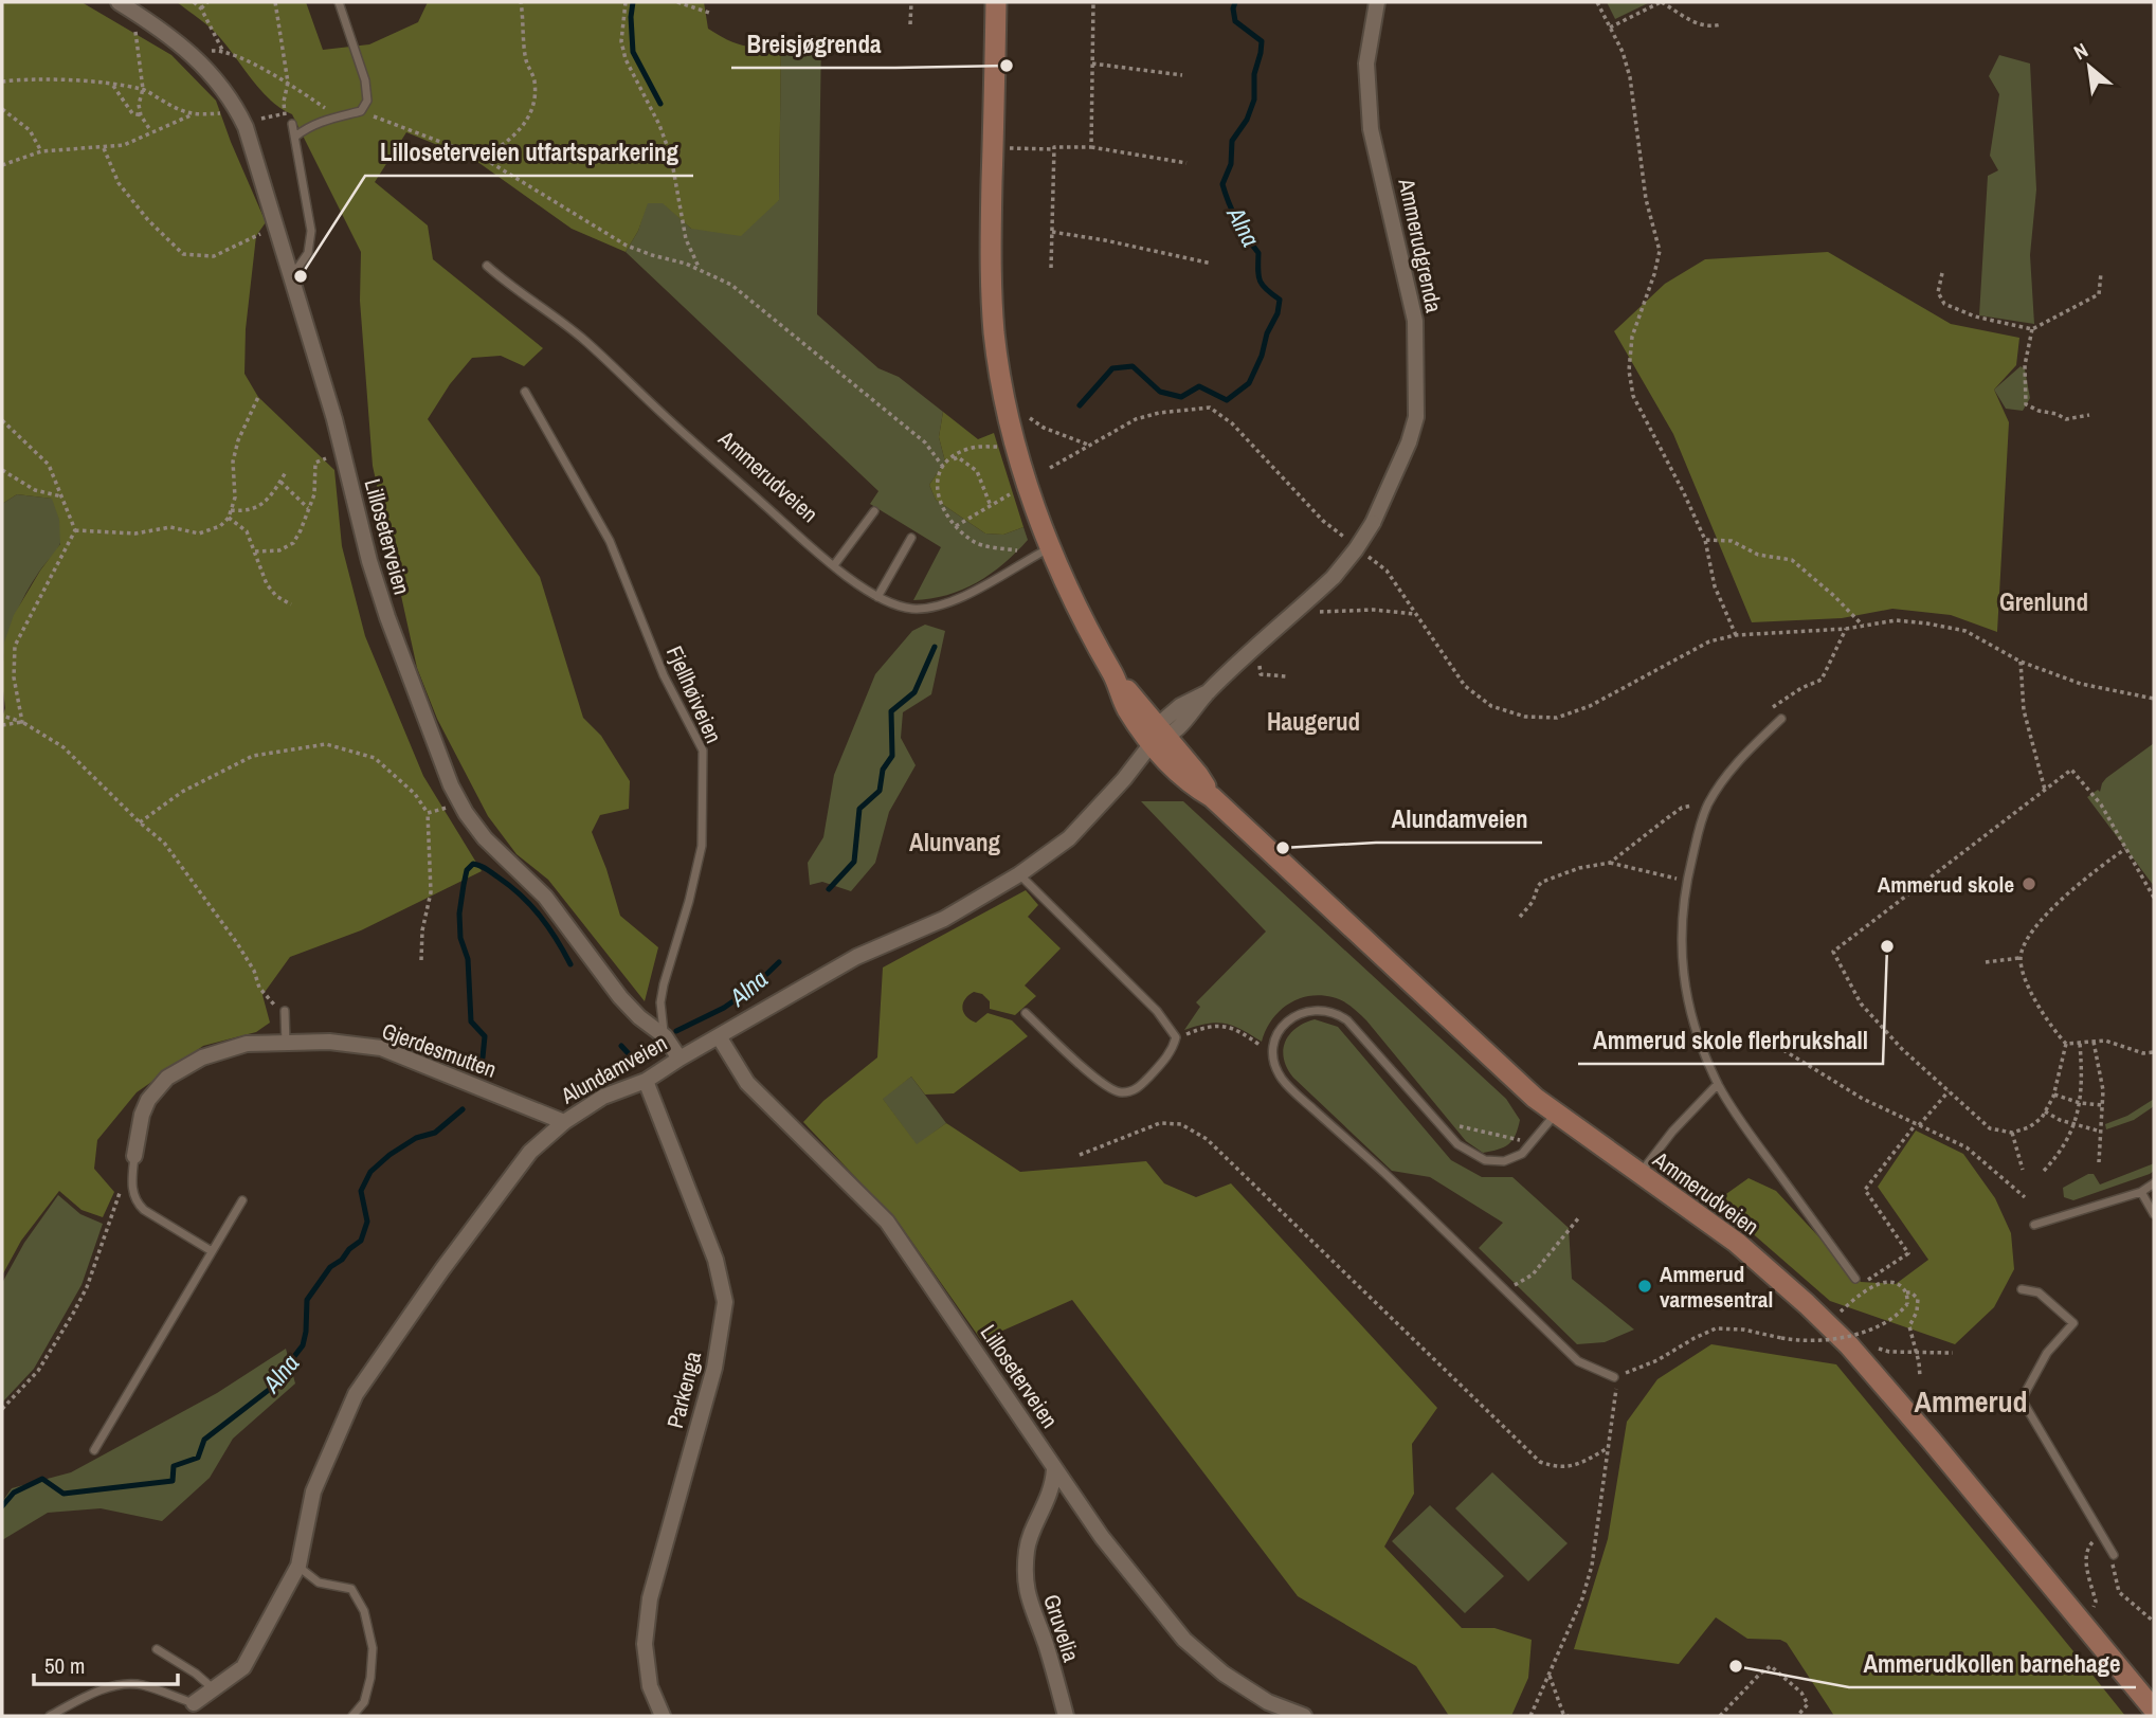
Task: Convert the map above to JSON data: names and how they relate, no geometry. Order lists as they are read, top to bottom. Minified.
{"streets":{"street":["Ammerudgrenda","Ammerudveien","Lilloseterveien","Gjerdesmutten","Alundamveien","Parkenga","Gruvelia"],"lane":["Fjellhøiveien"]},"crossings":[["Ammerudgrenda","Alundamveien"],["Ammerudveien","Alundamveien"],["Lilloseterveien","Fjellhøiveien"],["Lilloseterveien","Alundamveien"],["Lilloseterveien","Gruvelia"],["Gjerdesmutten","Alundamveien"],["Alundamveien","Parkenga"]],"districts":["Grenlund","Haugerud","Alunvang","Ammerud"],"water":["Alna"],"places":["Breisjøgrenda","Lilloseterveien utfartsparkering","Alundamveien","Ammerud skole","Ammerud skole flerbrukshall","Ammerud varmesentral","Ammerudkollen barnehage"],"scale_bar":"50 m","north":"top left"}
